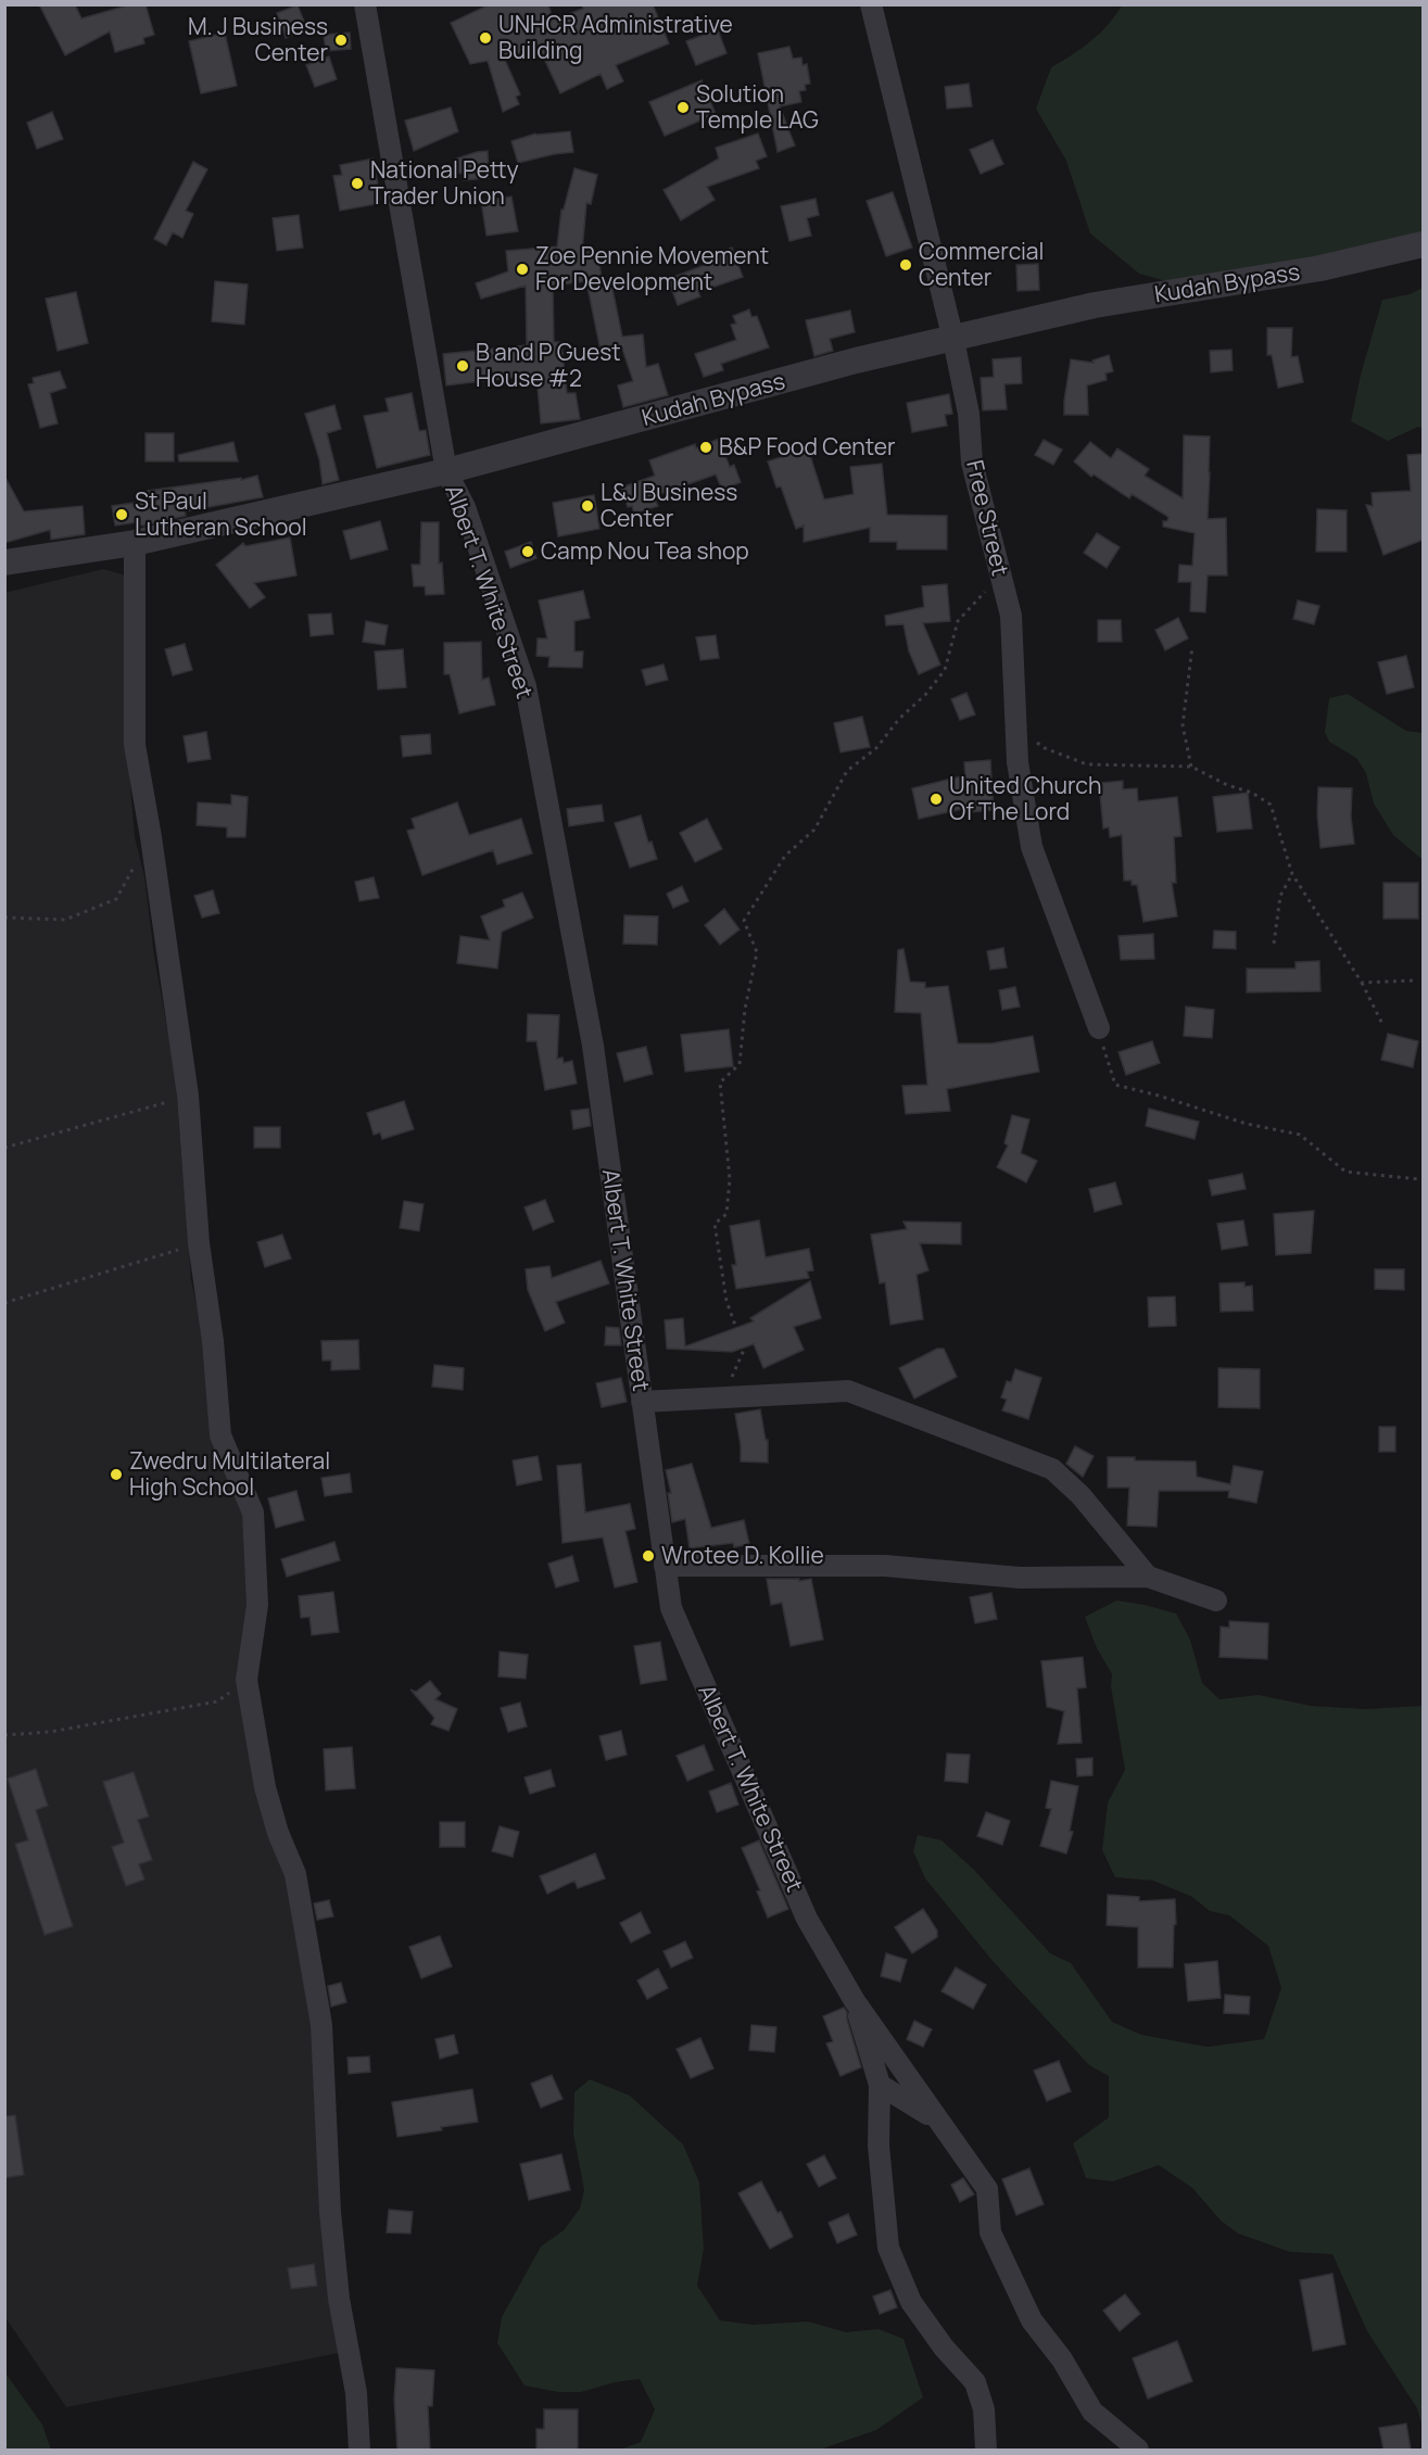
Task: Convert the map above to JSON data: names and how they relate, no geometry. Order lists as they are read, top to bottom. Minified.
{"streets":{"street":["Kudah Bypass","Free Street","Albert T. White Street"]},"crossings":[["Kudah Bypass","Free Street"],["Kudah Bypass","Albert T. White Street"]],"places":["UNHCR Administrative Building","M. J Business Center","Solution Temple LAG","National Petty Trader Union","Commercial Center","Zoe Pennie Movement For Development","B and P Guest House #2","B&P Food Center","L&J Business Center","St Paul Lutheran School","Camp Nou Tea shop","United Church Of The Lord","Zwedru Multilateral High School","Wrotee D. Kollie"]}
